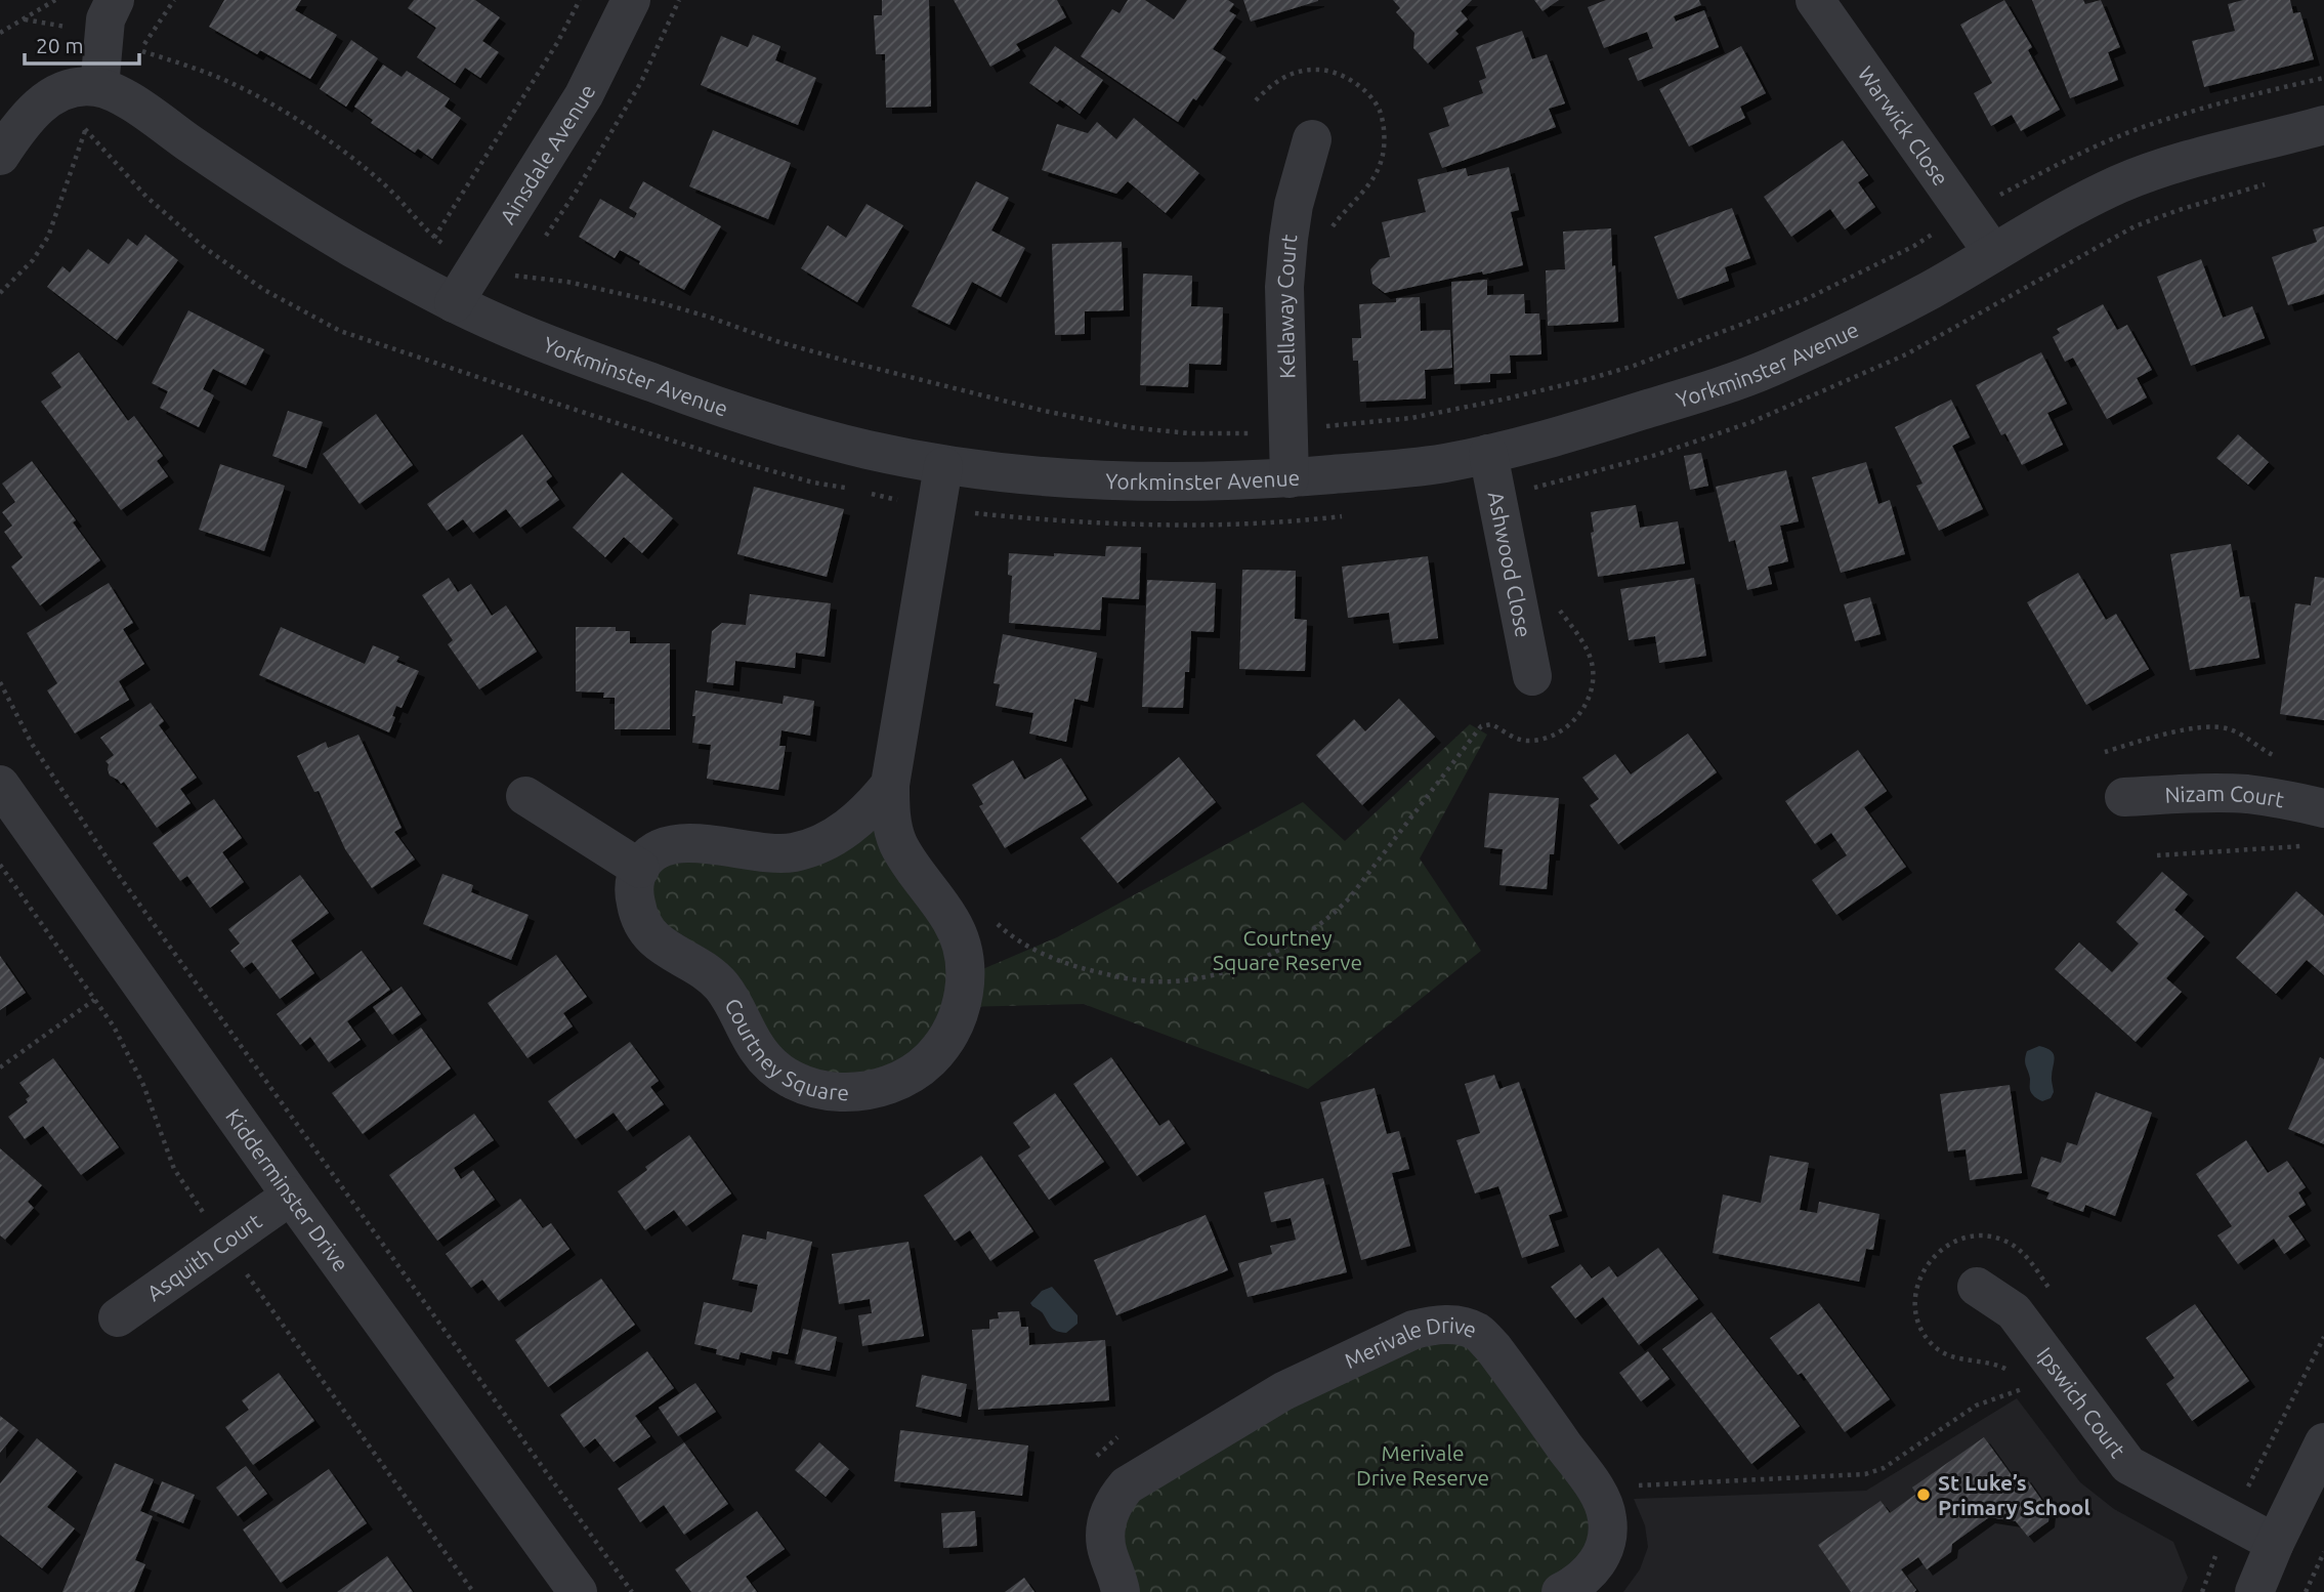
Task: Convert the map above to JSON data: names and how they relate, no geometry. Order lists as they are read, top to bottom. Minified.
{"streets":{"street":["Warwick Close","Ainsdale Avenue","Kellaway Court","Yorkminster Avenue","Ashwood Close","Nizam Court","Courtney Square","Kidderminster Drive","Asquith Court","Merivale Drive","Ipswich Court"]},"crossings":[["Warwick Close","Yorkminster Avenue"],["Ainsdale Avenue","Yorkminster Avenue"],["Kellaway Court","Yorkminster Avenue"],["Yorkminster Avenue","Ashwood Close"],["Yorkminster Avenue","Courtney Square"],["Kidderminster Drive","Asquith Court"]],"parks":["Courtney Square Reserve","Merivale Drive Reserve"],"places":["St Luke’s Primary School"],"scale_bar":"20 m"}
